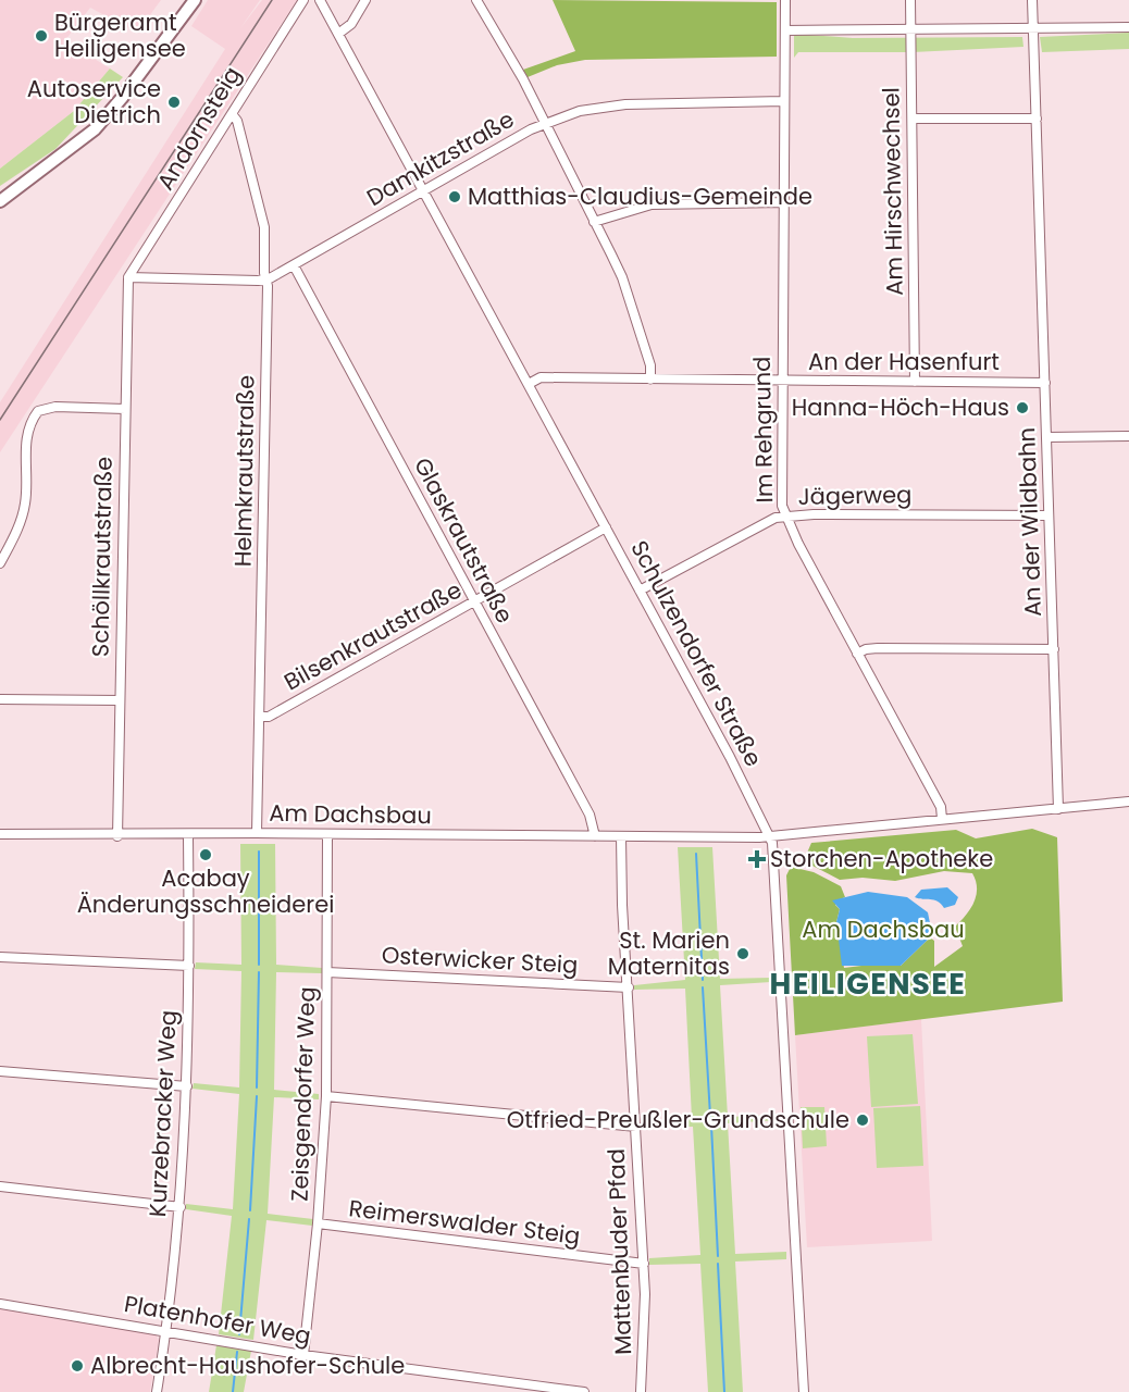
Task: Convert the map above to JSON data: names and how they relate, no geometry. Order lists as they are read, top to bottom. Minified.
{"streets":{"street":["Andornsteig","Damkitzstraße","Am Hirschwechsel","An der Hasenfurt","Im Rehgrund","Helmkrautstraße","Jägerweg","An der Wildbahn","Glaskrautstraße","Schöllkrautstraße","Bilsenkrautstraße","Schulzendorfer Straße","Am Dachsbau","Osterwicker Steig","Zeisgendorfer Weg","Kurzebracker Weg","Reimerswalder Steig","Mattenbuder Pfad","Platenhofer Weg"]},"crossings":[["Andornsteig","Damkitzstraße"],["Andornsteig","Helmkrautstraße"],["Andornsteig","Schöllkrautstraße"],["Damkitzstraße","Im Rehgrund"],["Damkitzstraße","Helmkrautstraße"],["Damkitzstraße","Glaskrautstraße"],["Damkitzstraße","Schöllkrautstraße"],["Damkitzstraße","Schulzendorfer Straße"],["Am Hirschwechsel","An der Hasenfurt"],["An der Hasenfurt","Im Rehgrund"],["An der Hasenfurt","An der Wildbahn"],["An der Hasenfurt","Schulzendorfer Straße"],["Im Rehgrund","Jägerweg"],["Im Rehgrund","Am Dachsbau"],["Helmkrautstraße","Bilsenkrautstraße"],["Helmkrautstraße","Am Dachsbau"],["Jägerweg","An der Wildbahn"],["Jägerweg","Schulzendorfer Straße"],["An der Wildbahn","Am Dachsbau"],["Glaskrautstraße","Bilsenkrautstraße"],["Glaskrautstraße","Am Dachsbau"],["Schöllkrautstraße","Am Dachsbau"],["Bilsenkrautstraße","Schulzendorfer Straße"],["Schulzendorfer Straße","Am Dachsbau"],["Am Dachsbau","Zeisgendorfer Weg"],["Am Dachsbau","Kurzebracker Weg"],["Am Dachsbau","Mattenbuder Pfad"],["Osterwicker Steig","Zeisgendorfer Weg"],["Osterwicker Steig","Mattenbuder Pfad"],["Zeisgendorfer Weg","Reimerswalder Steig"],["Zeisgendorfer Weg","Platenhofer Weg"],["Kurzebracker Weg","Platenhofer Weg"],["Reimerswalder Steig","Mattenbuder Pfad"]],"districts":["HEILIGENSEE"],"parks":["Am Dachsbau"],"places":{"other":["Bürgeramt Heiligensee","Autoservice Dietrich","Matthias-Claudius-Gemeinde","Hanna-Höch-Haus","Acabay Änderungsschneiderei","St. Marien Maternitas","Otfried-Preußler-Grundschule","Albrecht-Haushofer-Schule"],"health":["Storchen-Apotheke"]}}
